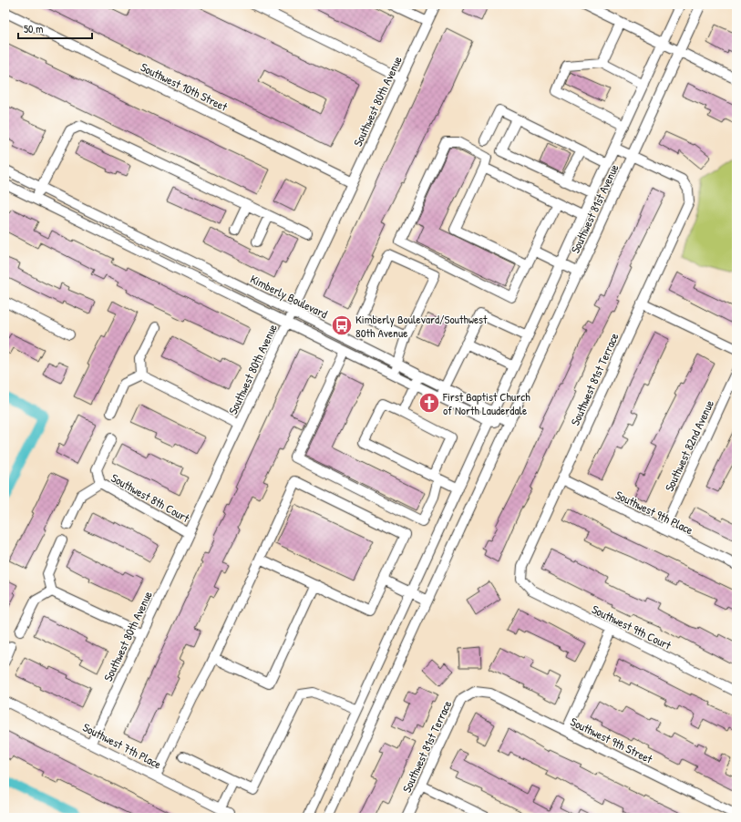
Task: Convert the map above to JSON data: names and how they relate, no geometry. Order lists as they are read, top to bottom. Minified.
{"streets":{"street":["Southwest 10th Street","Southwest 80th Avenue","Southwest 81st Avenue","Kimberly Boulevard","Southwest 81st Terrace","Southwest 82nd Avenue","Southwest 8th Court","Southwest 9th Place","Southwest 9th Court","Southwest 9th Street","Southwest 7th Place"]},"crossings":[["Southwest 10th Street","Southwest 80th Avenue"],["Southwest 80th Avenue","Kimberly Boulevard"],["Southwest 80th Avenue","Southwest 8th Court"],["Southwest 80th Avenue","Southwest 7th Place"],["Southwest 81st Avenue","Kimberly Boulevard"],["Southwest 81st Avenue","Southwest 81st Terrace"],["Southwest 81st Terrace","Southwest 9th Place"],["Southwest 81st Terrace","Southwest 9th Court"],["Southwest 81st Terrace","Southwest 9th Street"],["Southwest 82nd Avenue","Southwest 9th Place"]],"places":{"bus stop":["Kimberly Boulevard/Southwest 80th Avenue"],"church":["First Baptist Church of North Lauderdale"]},"scale_bar":"50 m"}
